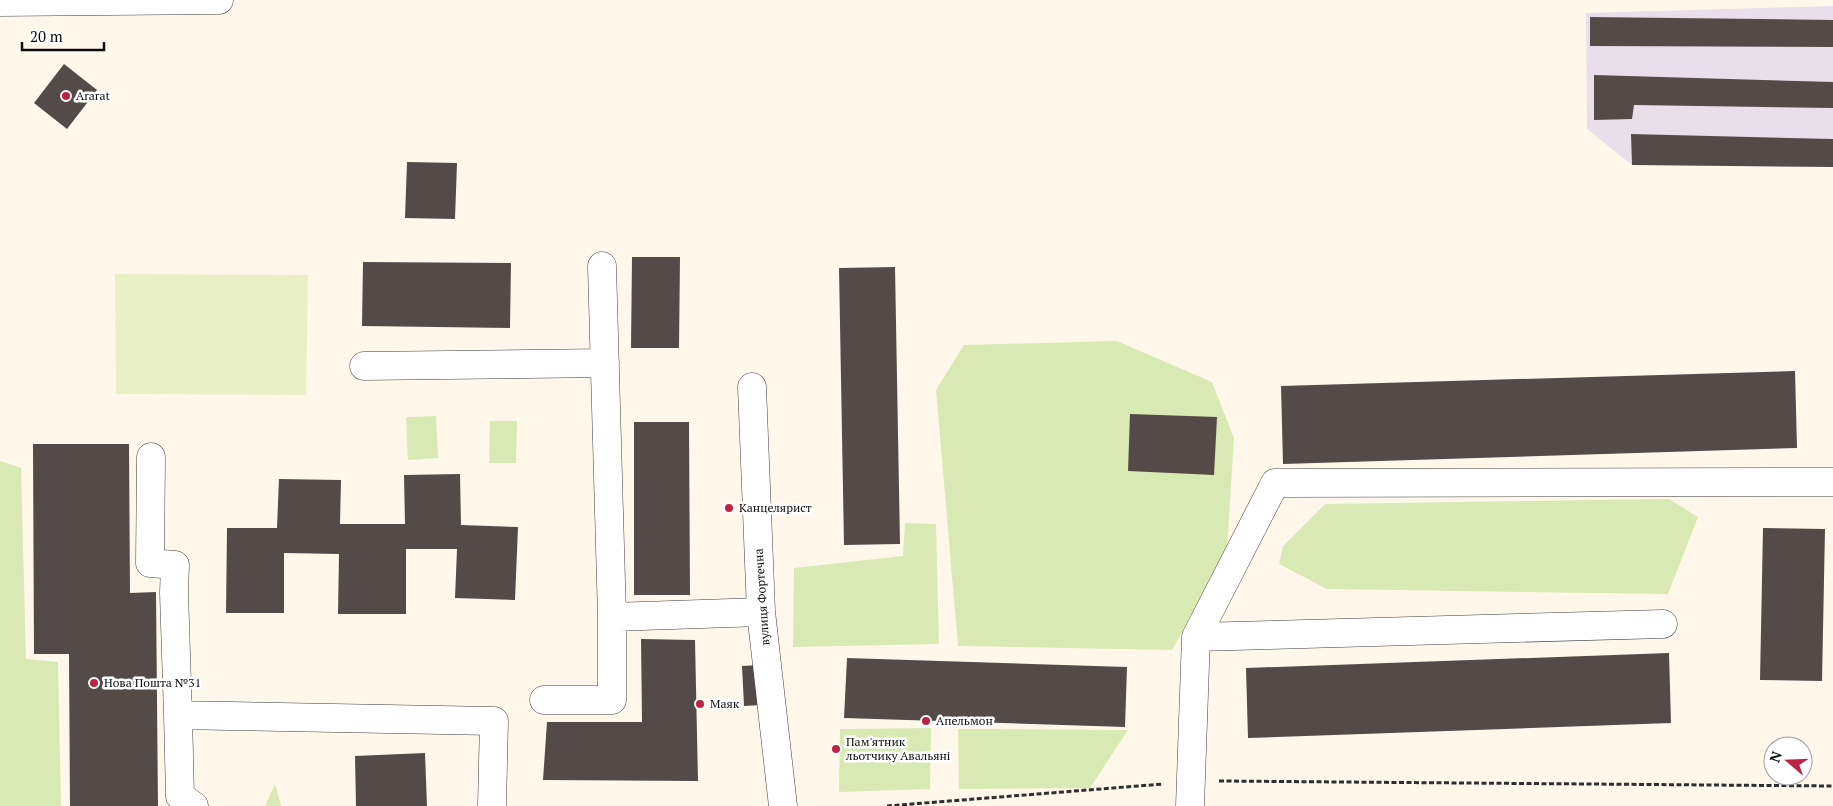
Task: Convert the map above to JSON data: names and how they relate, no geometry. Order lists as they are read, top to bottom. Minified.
{"streets":{"street":["вулиця Фортечна"]},"places":["Ararat","Канцелярист","Нова Пошта №31","Маяк","Апельмон","Пам'ятник льотчику Авальяні"],"scale_bar":"20 m","north":"left"}
